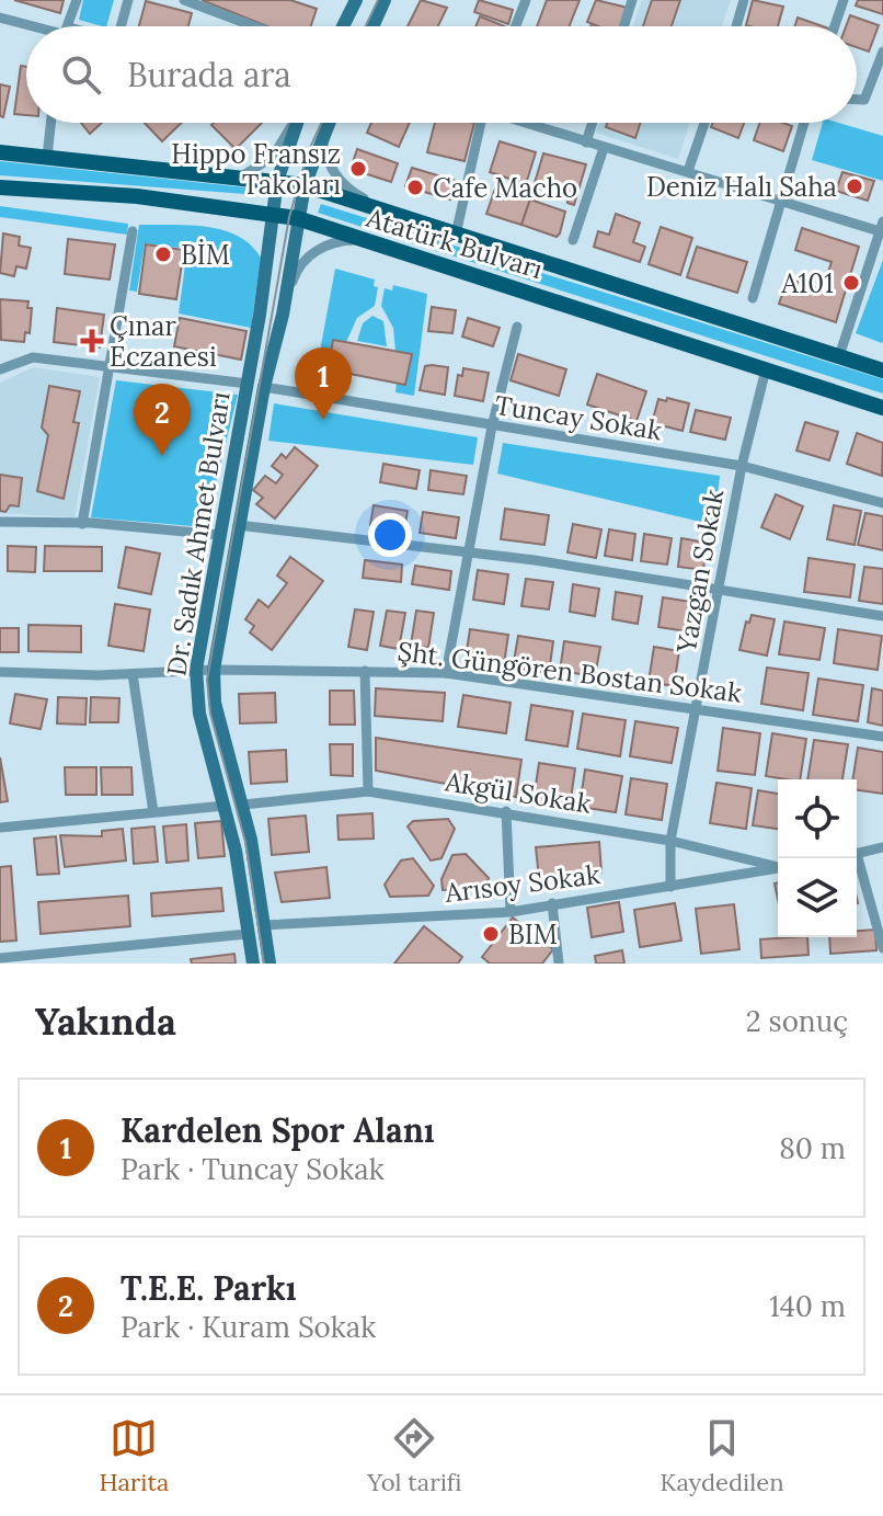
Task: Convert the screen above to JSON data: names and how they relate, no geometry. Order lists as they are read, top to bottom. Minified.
{"streets":{"main road":["Atatürk Bulvarı","Dr. Sadık Ahmet Bulvarı"],"street":["Tuncay Sokak","Yazgan Sokak","Şht. Güngören Bostan Sokak","Akgül Sokak","Arısoy Sokak"]},"crossings":[["Atatürk Bulvarı","Dr. Sadık Ahmet Bulvarı"],["Atatürk Bulvarı","Yazgan Sokak"],["Tuncay Sokak","Dr. Sadık Ahmet Bulvarı"],["Tuncay Sokak","Yazgan Sokak"],["Dr. Sadık Ahmet Bulvarı","Şht. Güngören Bostan Sokak"],["Dr. Sadık Ahmet Bulvarı","Akgül Sokak"],["Dr. Sadık Ahmet Bulvarı","Arısoy Sokak"],["Yazgan Sokak","Şht. Güngören Bostan Sokak"],["Yazgan Sokak","Akgül Sokak"],["Yazgan Sokak","Arısoy Sokak"]],"places":{"other":["Hippo Fransız Takoları","Deniz Halı Saha","Cafe Macho","BİM","A101","BIM"],"health":["Çınar Eczanesi"]},"page":{"search":"Burada ara","pins":["1","2"],"heading":["Yakında","2 sonuç"],"list":[{"mark":"1","name":"Kardelen Spor Alanı","note":"Park · Tuncay Sokak","value":"80 m"},{"mark":"2","name":"T.E.E. Parkı","note":"Park · Kuram Sokak","value":"140 m"}],"nav":["Harita","Yol tarifi","Kaydedilen"]}}
